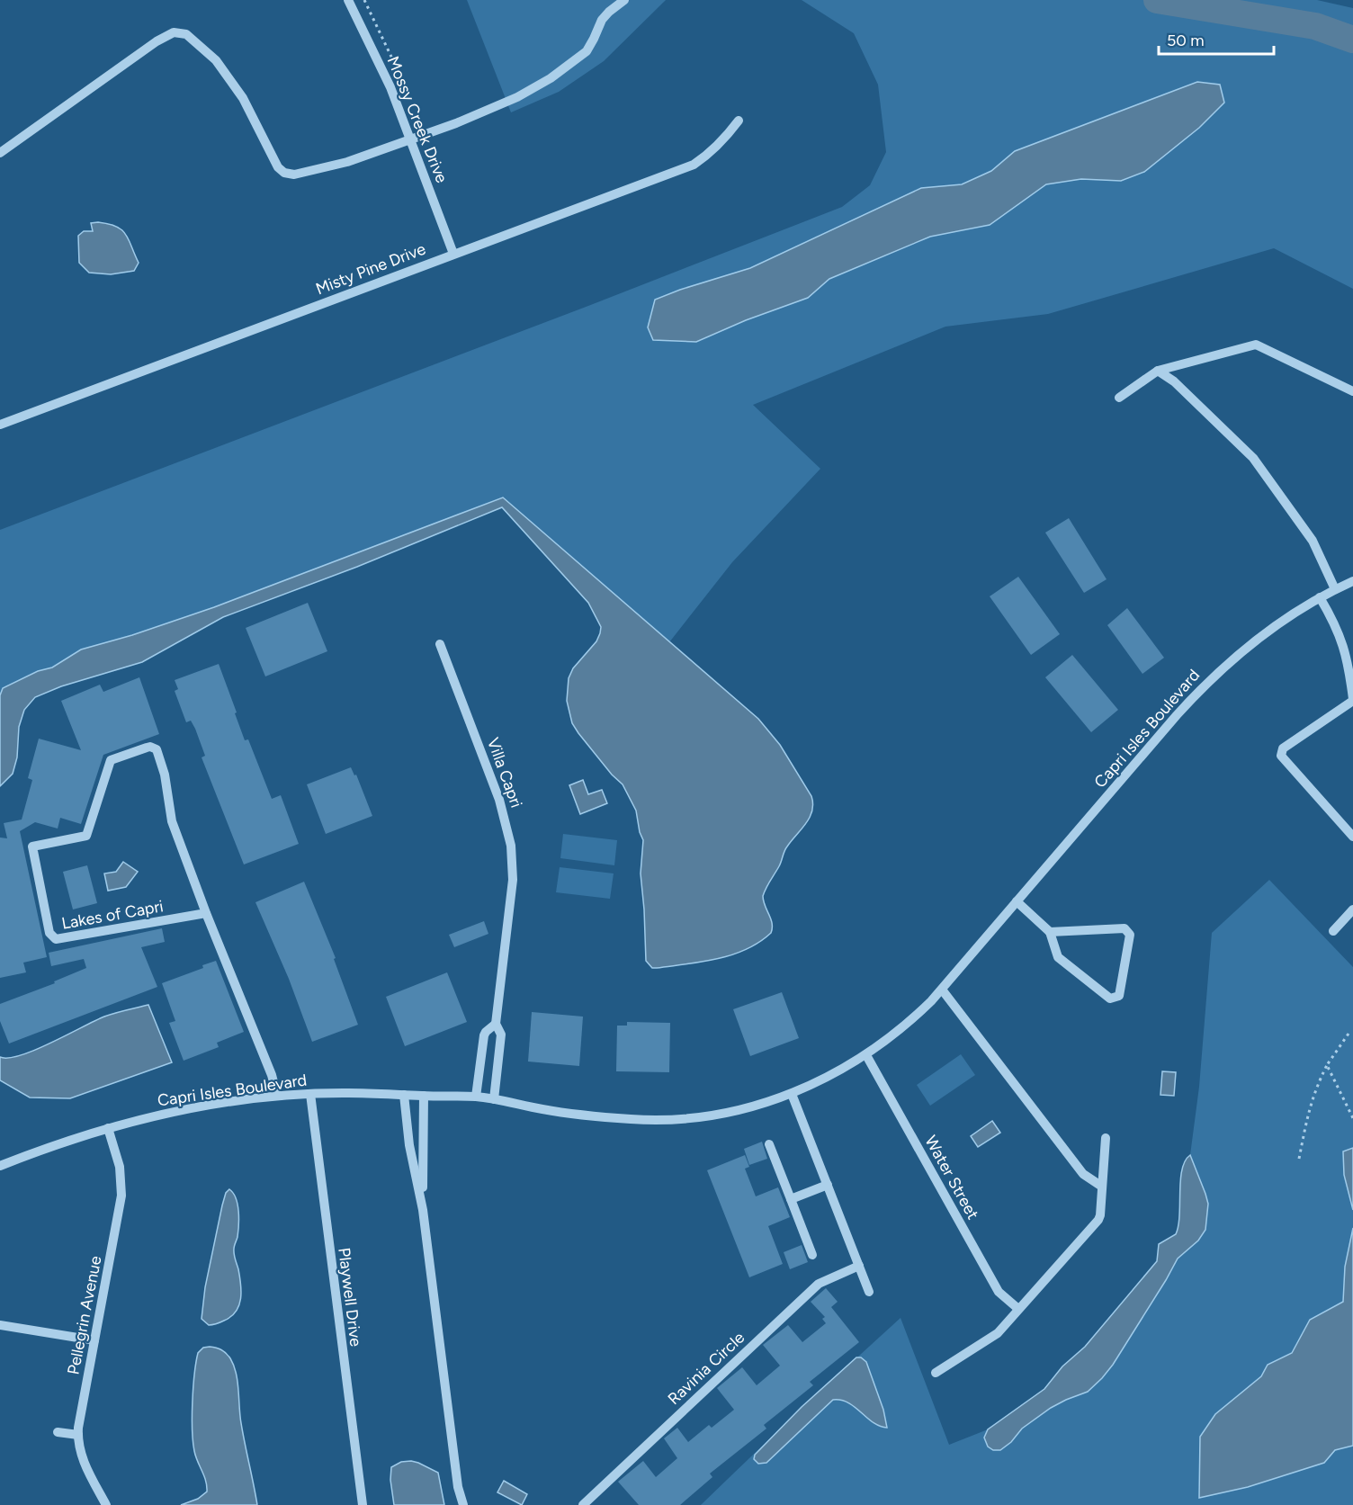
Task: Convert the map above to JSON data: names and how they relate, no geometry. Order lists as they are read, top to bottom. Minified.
{"streets":{"street":["Mossy Creek Drive","Misty Pine Drive","Capri Isles Boulevard","Villa Capri","Lakes of Capri","Water Street","Playwell Drive","Pellegrin Avenue","Ravinia Circle"]},"crossings":[["Mossy Creek Drive","Misty Pine Drive"],["Capri Isles Boulevard","Lakes of Capri"],["Capri Isles Boulevard","Water Street"],["Capri Isles Boulevard","Playwell Drive"],["Capri Isles Boulevard","Pellegrin Avenue"]],"scale_bar":"50 m"}
